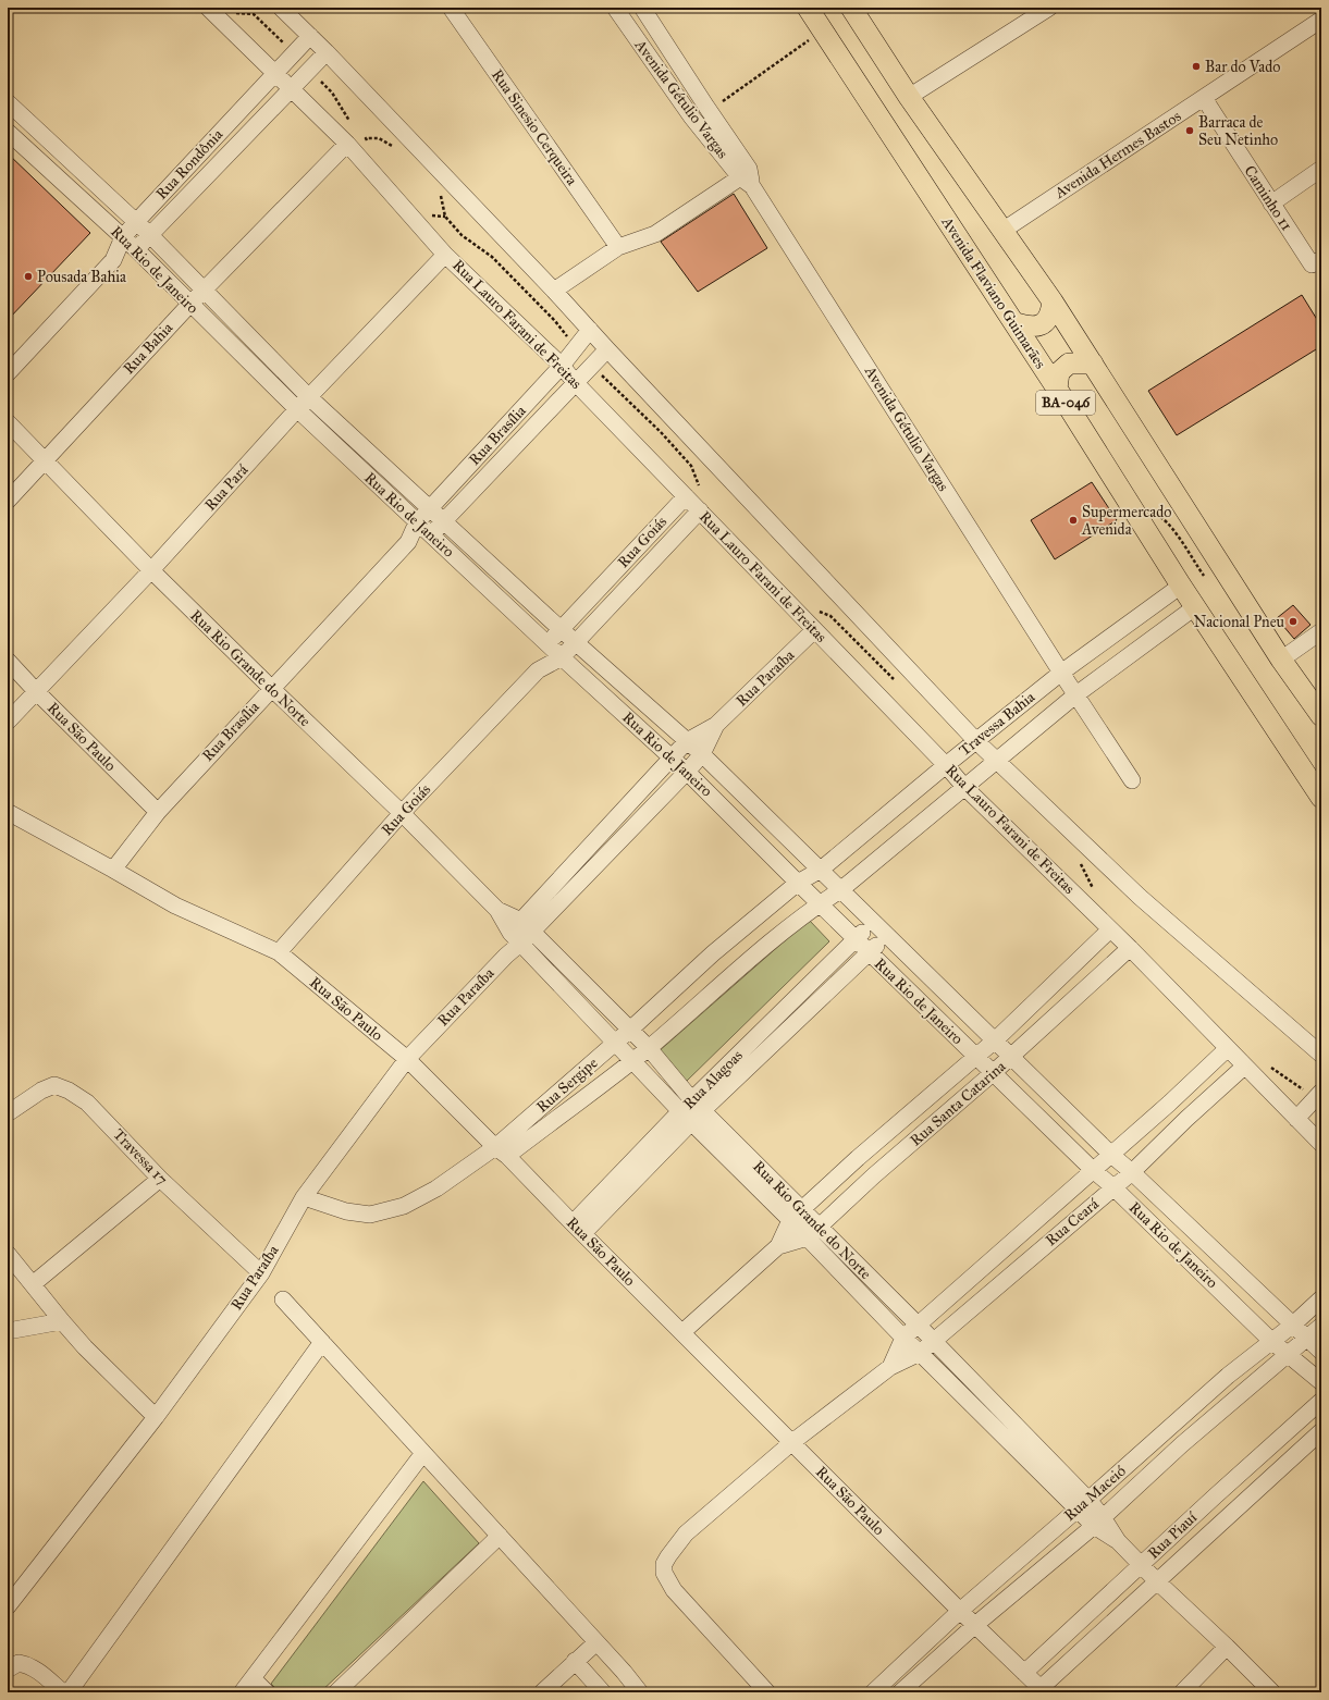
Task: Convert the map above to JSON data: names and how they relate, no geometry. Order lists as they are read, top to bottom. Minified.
{"streets":{"main road":["Avenida Flaviano Guimarães","BA-046"],"street":["Avenida Gétulio Vargas","Rua Sinesio Cerqueira","Avenida Hermes Bastos","Rua Rondônia","Caminho 11","Rua Rio de Janeiro","Rua Lauro Farani de Freitas","Rua Bahia","Rua Brasília","Rua Pará","Rua Goiás","Rua Rio Grande do Norte","Rua Paraíba","Travessa Bahia","Rua São Paulo","Rua Alagoas","Rua Sergipe","Rua Santa Catarina","Travessa 17","Rua Ceará","Rua Maceió","Rua Piauí"]},"crossings":[["Avenida Gétulio Vargas","Travessa Bahia"],["Avenida Hermes Bastos","Caminho 11"],["Avenida Hermes Bastos","BA-046"],["Rua Rondônia","Rua Rio de Janeiro"],["Rua Rondônia","Rua Lauro Farani de Freitas"],["Rua Rio de Janeiro","Rua Bahia"],["Rua Rio de Janeiro","Rua Brasília"],["Rua Rio de Janeiro","Rua Pará"],["Rua Rio de Janeiro","Rua Goiás"],["Rua Rio de Janeiro","Rua Paraíba"],["Rua Rio de Janeiro","Travessa Bahia"],["Rua Rio de Janeiro","Rua Alagoas"],["Rua Rio de Janeiro","Rua Sergipe"],["Rua Rio de Janeiro","Rua Santa Catarina"],["Rua Rio de Janeiro","Rua Ceará"],["Rua Rio de Janeiro","Rua Maceió"],["Avenida Flaviano Guimarães","Travessa Bahia"],["Rua Lauro Farani de Freitas","Rua Bahia"],["Rua Lauro Farani de Freitas","Rua Brasília"],["Rua Lauro Farani de Freitas","Rua Pará"],["Rua Lauro Farani de Freitas","Rua Goiás"],["Rua Lauro Farani de Freitas","Rua Paraíba"],["Rua Lauro Farani de Freitas","Travessa Bahia"],["Rua Lauro Farani de Freitas","Rua Santa Catarina"],["Rua Lauro Farani de Freitas","Rua Ceará"],["Rua Bahia","Rua Rio Grande do Norte"],["Rua Brasília","Rua Rio Grande do Norte"],["Rua Brasília","Rua São Paulo"],["Rua Pará","Rua Rio Grande do Norte"],["Rua Pará","Rua São Paulo"],["Rua Goiás","Rua Rio Grande do Norte"],["Rua Goiás","Rua São Paulo"],["Rua Rio Grande do Norte","Rua Paraíba"],["Rua Rio Grande do Norte","Rua Alagoas"],["Rua Rio Grande do Norte","Rua Sergipe"],["Rua Rio Grande do Norte","Rua Santa Catarina"],["Rua Rio Grande do Norte","Rua Ceará"],["Rua Rio Grande do Norte","Rua Maceió"],["Rua Rio Grande do Norte","Rua Piauí"],["Rua Paraíba","Rua São Paulo"],["Rua Paraíba","Rua Sergipe"],["Rua Paraíba","Travessa 17"],["Travessa Bahia","Rua Sergipe"],["Rua São Paulo","Rua Alagoas"],["Rua São Paulo","Rua Sergipe"],["Rua São Paulo","Rua Santa Catarina"],["Rua São Paulo","Rua Ceará"],["Rua São Paulo","Rua Maceió"],["Rua São Paulo","Rua Piauí"]],"places":["Bar do Vado","Barraca de Seu Netinho","Pousada Bahia","Supermercado Avenida","Nacional Pneu"]}
